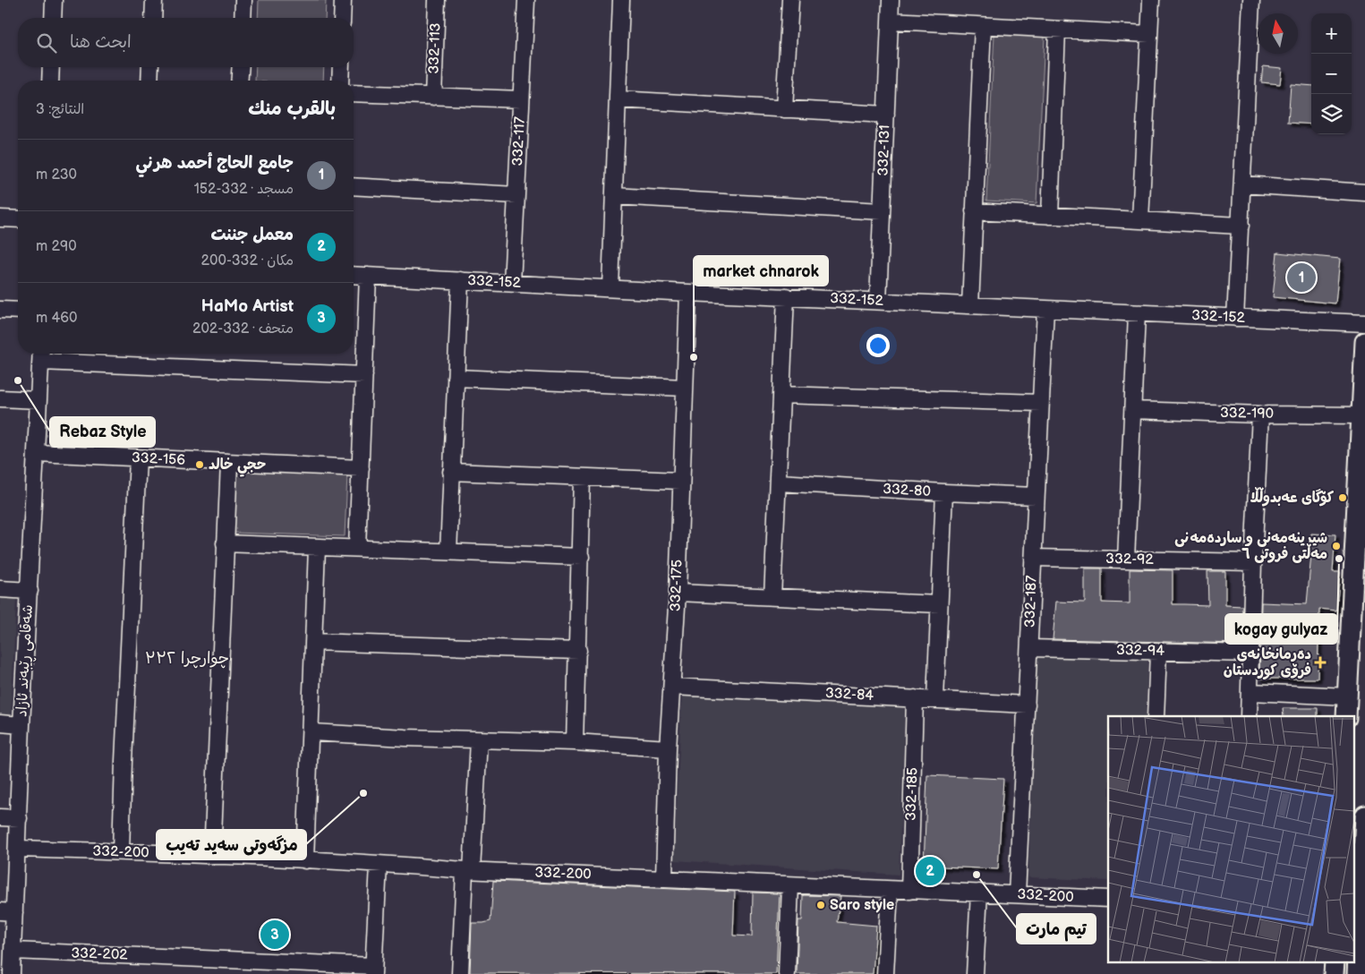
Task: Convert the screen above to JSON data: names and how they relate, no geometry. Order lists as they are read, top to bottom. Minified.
{"streets":{"street":["332-113","332-117","332-131","332-152","332-190","332-156","332-80","332-92","332-175","332-187","332-94","شەقامی ڕێبەند ئازاد","332-84","332-185","332-200","332-202"]},"crossings":[["332-117","332-152"],["332-131","332-152"],["332-152","332-175"],["332-152","332-187"],["332-156","شەقامی ڕێبەند ئازاد"],["332-80","332-187"],["332-92","332-187"],["332-175","332-84"],["332-175","332-200"],["332-187","332-94"],["332-187","332-84"],["332-187","332-200"],["شەقامی ڕێبەند ئازاد","332-200"],["شەقامی ڕێبەند ئازاد","332-202"],["332-84","332-185"],["332-185","332-200"]],"districts":["چوارچرا ٣٣٢"],"places":{"other":["market chnarok","Rebaz Style","حجي خالد","کۆگای عەبدوڵڵا","شیرینەمەنی و ساردەمەنی مەڵتی فروتی ٦","kogay gulyaz","مزگەوتی سەید تەیب","تيم مارت","Saro style"],"health":["دەرمانخانەی فرۆی کوردستان"]},"north":"top","page":{"map_buttons":["+","−"],"search":"ابحث هنا","heading":["بالقرب منك","النتائج: 3"],"list":[{"mark":"1","name":"جامع الحاج أحمد هرني","note":"مسجد · 332-152","value":"230 m"},{"mark":"2","name":"معمل جننت","note":"مكان · 332-200","value":"290 m"},{"mark":"3","name":"HaMo Artist","note":"متحف · 332-202","value":"460 m"}],"pins":["1","2","3"]}}
